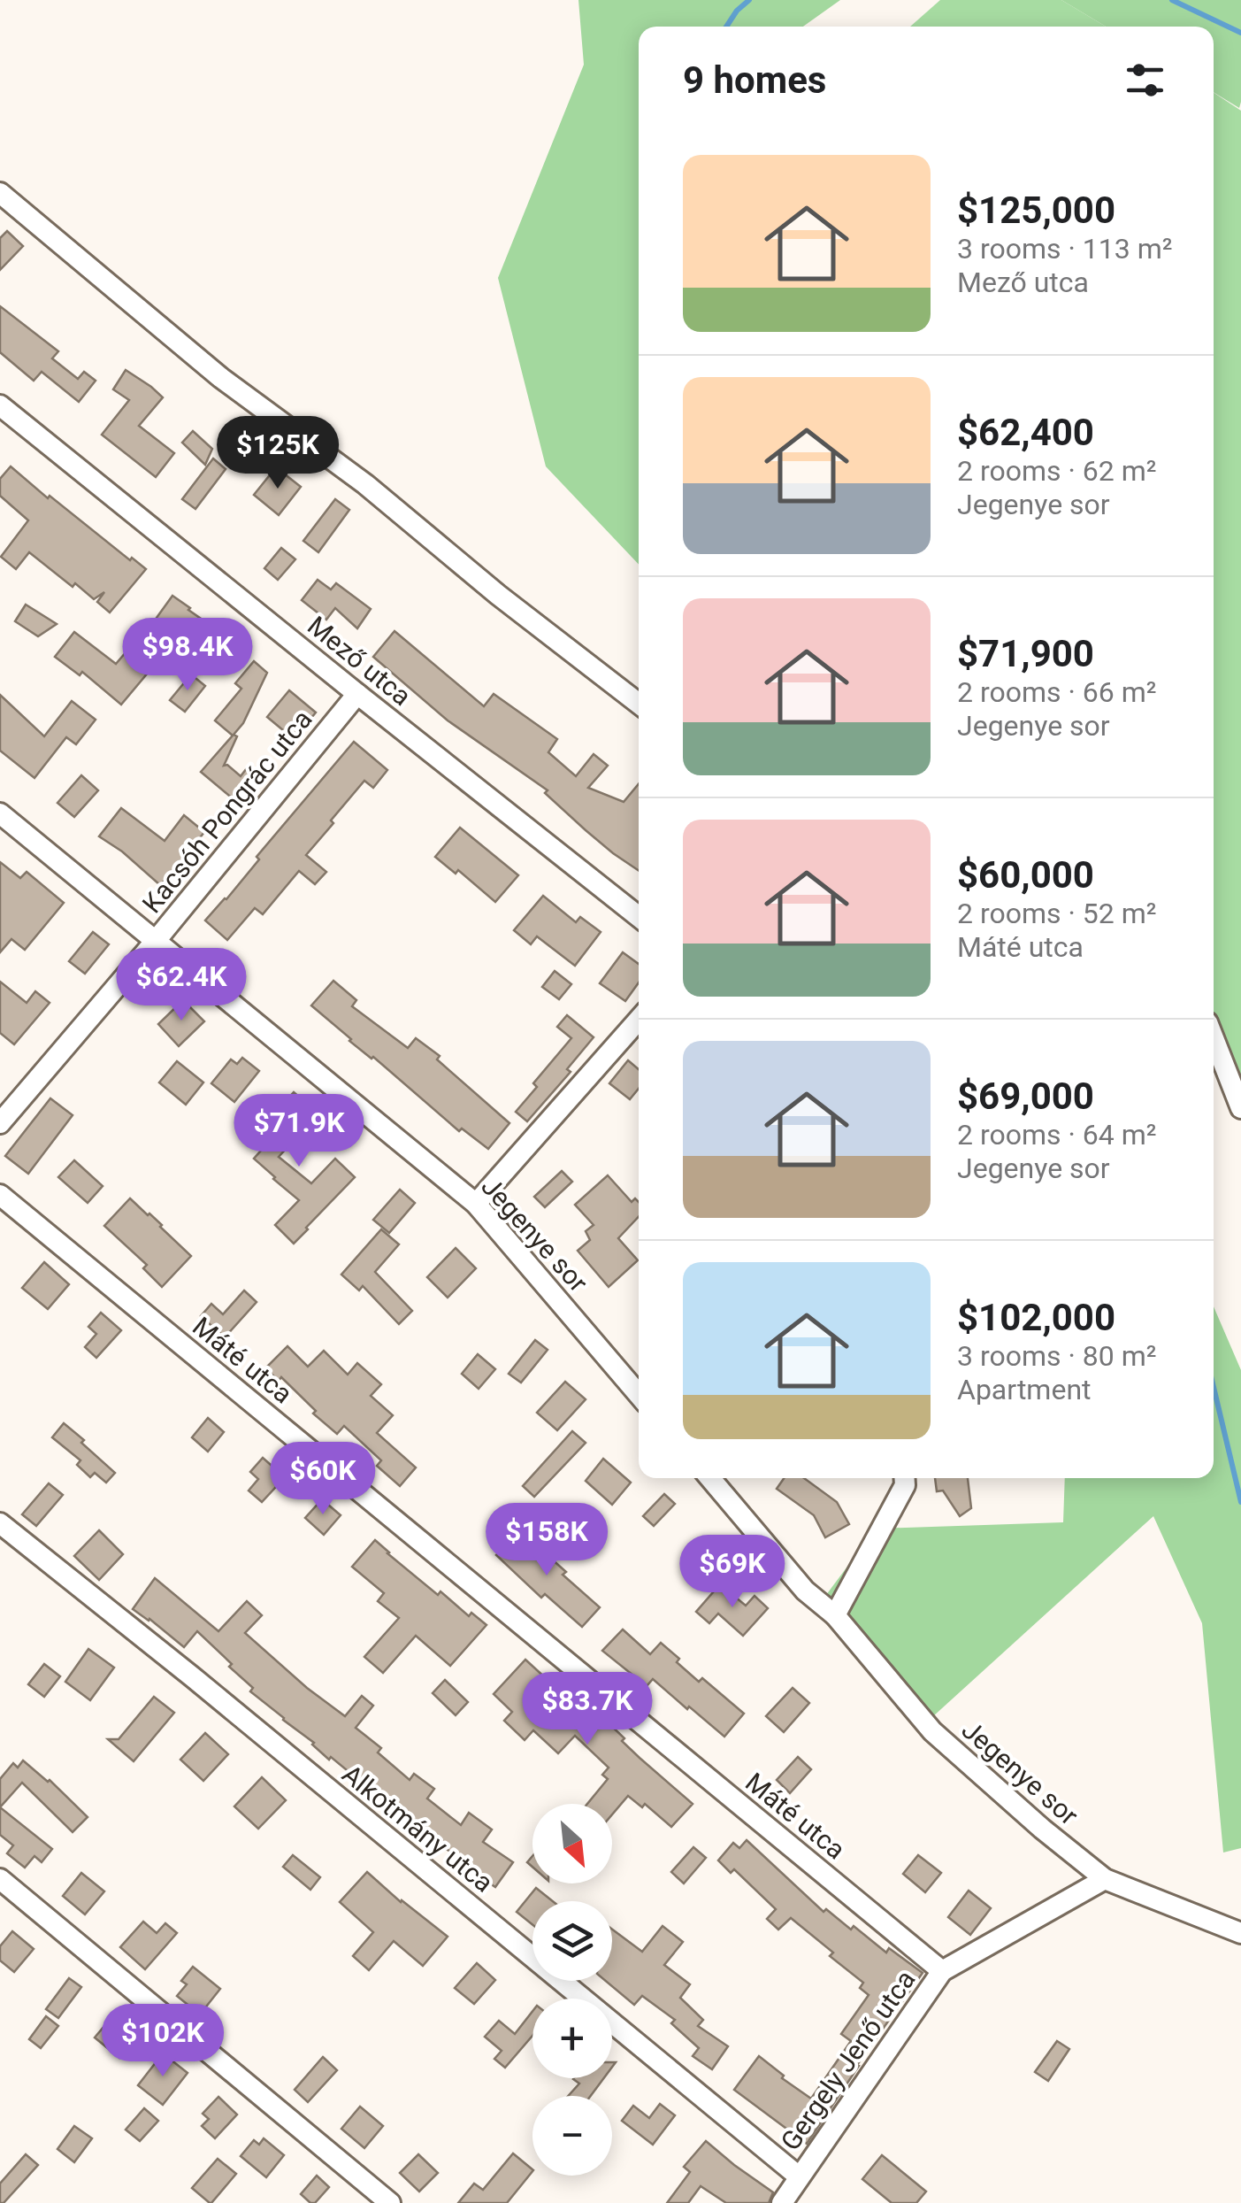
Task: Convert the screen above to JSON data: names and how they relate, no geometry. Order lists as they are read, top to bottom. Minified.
{"streets":{"street":["Mező utca","Kacsóh Pongrác utca","Jegenye sor","Máté utca","Alkotmány utca","Gergely Jenő utca"]},"crossings":[["Mező utca","Kacsóh Pongrác utca"],["Kacsóh Pongrác utca","Jegenye sor"],["Jegenye sor","Gergely Jenő utca"],["Máté utca","Gergely Jenő utca"],["Alkotmány utca","Gergely Jenő utca"]],"north":"bottom right","page":{"heading":"9 homes","list":[{"name":"$125,000","note":"3 rooms · 113 m² · Mező utca"},{"name":"$62,400","note":"2 rooms · 62 m² · Jegenye sor"},{"name":"$71,900","note":"2 rooms · 66 m² · Jegenye sor"},{"name":"$60,000","note":"2 rooms · 52 m² · Máté utca"},{"name":"$69,000","note":"2 rooms · 64 m² · Jegenye sor"},{"name":"$102,000","note":"3 rooms · 80 m² · Apartment"}],"price":["$125K","$98.4K","$62.4K","$71.9K","$60K","$158K","$69K","$83.7K","$102K"],"map_buttons":["+","−"]}}
